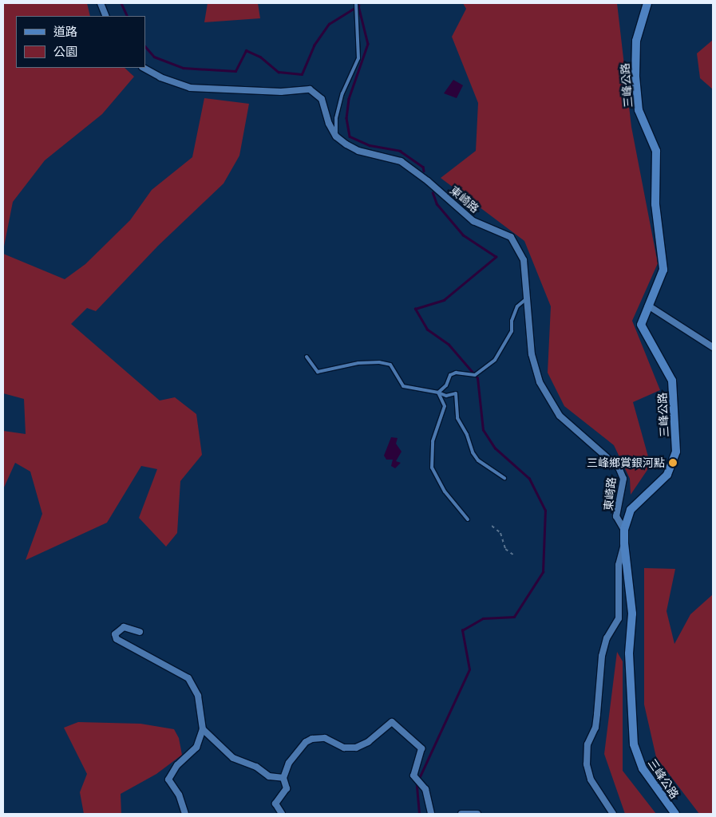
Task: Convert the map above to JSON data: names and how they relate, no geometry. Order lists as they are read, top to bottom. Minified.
{"streets":{"street":["三峰公路","東崎路"]},"crossings":[["三峰公路","東崎路"]],"places":["三峰鄉賞銀河點"],"legend":["道路","公園"]}
